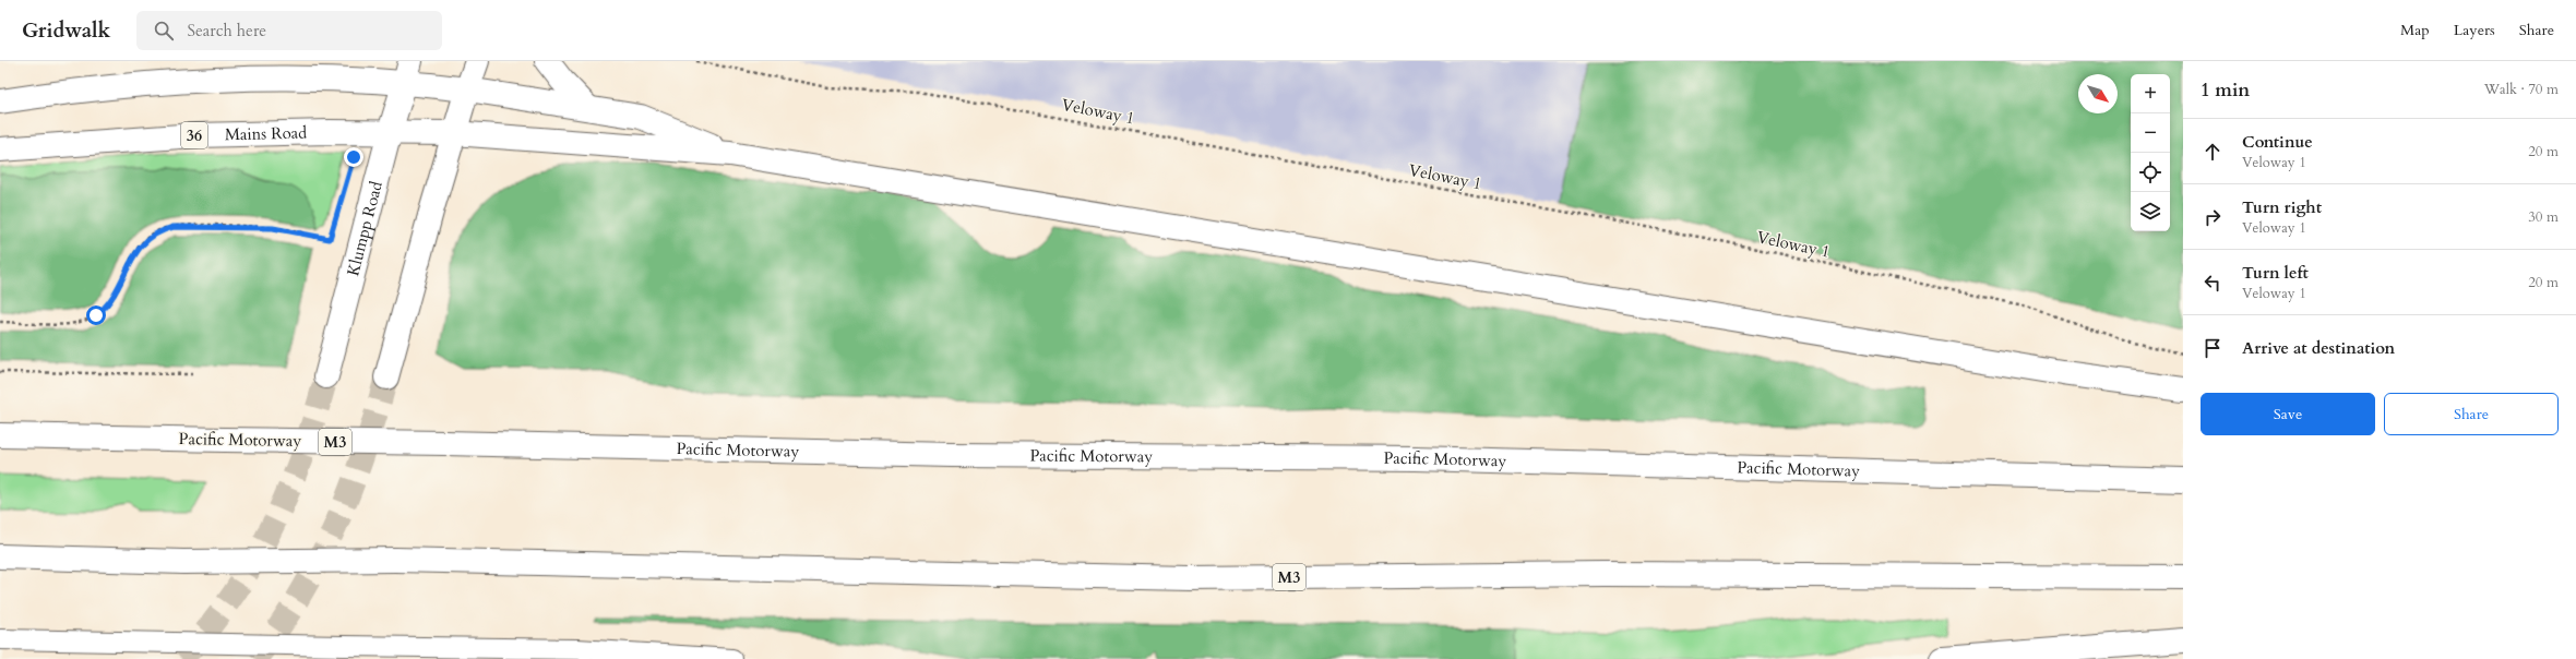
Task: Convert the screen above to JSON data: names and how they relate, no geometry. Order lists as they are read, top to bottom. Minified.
{"streets":{"main road":["Mains Road","36","Klumpp Road","Pacific Motorway","M3"],"path":["Veloway 1"]},"crossings":[["Mains Road","Klumpp Road"]],"north":"bottom right","page":{"header":"Gridwalk","search":"Search here","nav":["Map","Layers","Share"],"heading":["1 min","Walk · 70 m"],"map_buttons":["+","−"],"list":[["Continue","Veloway 1","20 m"],["Turn right","Veloway 1","30 m"],["Turn left","Veloway 1","20 m"],"Arrive at destination"],"buttons":["Save","Share"]}}
